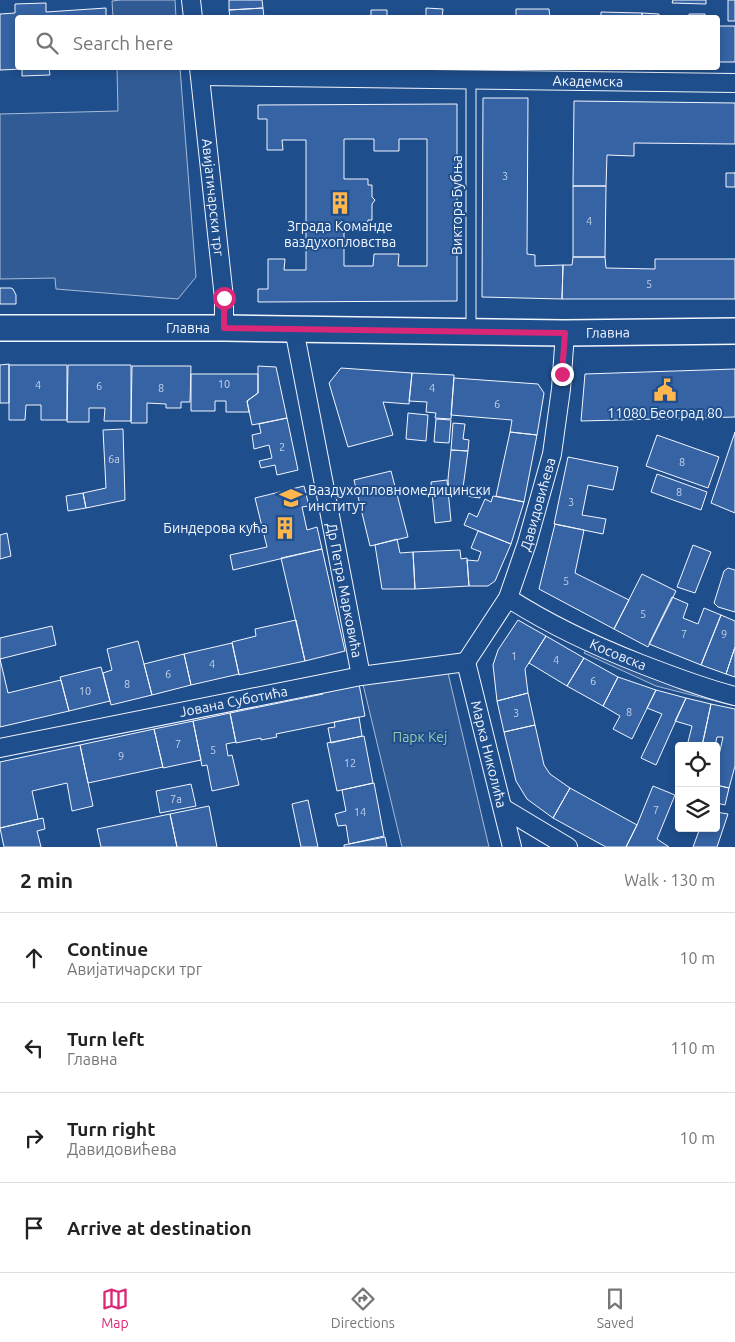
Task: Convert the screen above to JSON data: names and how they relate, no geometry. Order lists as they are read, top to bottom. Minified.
{"streets":{"main road":["Главна"],"street":["Академска","Авијатичарски трг","Давидовићева","Др Петра Марковића","Косовска","Јована Суботића","Марка Николића"],"lane":["Виктора Бубња"]},"crossings":[["Академска","Авијатичарски трг"],["Академска","Виктора Бубња"],["Авијатичарски трг","Главна"],["Виктора Бубња","Главна"],["Главна","Давидовићева"],["Главна","Др Петра Марковића"],["Давидовићева","Косовска"],["Давидовићева","Јована Суботића"],["Давидовићева","Марка Николића"],["Др Петра Марковића","Јована Суботића"],["Јована Суботића","Марка Николића"]],"parks":["Парк Кеј"],"places":{"building":["Зграда Команде ваздухопловства","Биндерова кућа"],"public building":["11080 Београд 80"],"school or university":["Ваздухопловномедицински институт"]},"house_numbers":["3","4","5","10","4","6","8","4","6","2","6a","8","8","3","5","5","7","9","1","4","4","6","6","8","10","8","3","7","5","9","12","7a","7","14"],"page":{"search":"Search here","heading":["2 min","Walk · 130 m"],"list":[["Continue","Авијатичарски трг","10 m"],["Turn left","Главна","110 m"],["Turn right","Давидовићева","10 m"],"Arrive at destination"],"nav":["Map","Directions","Saved"]}}
